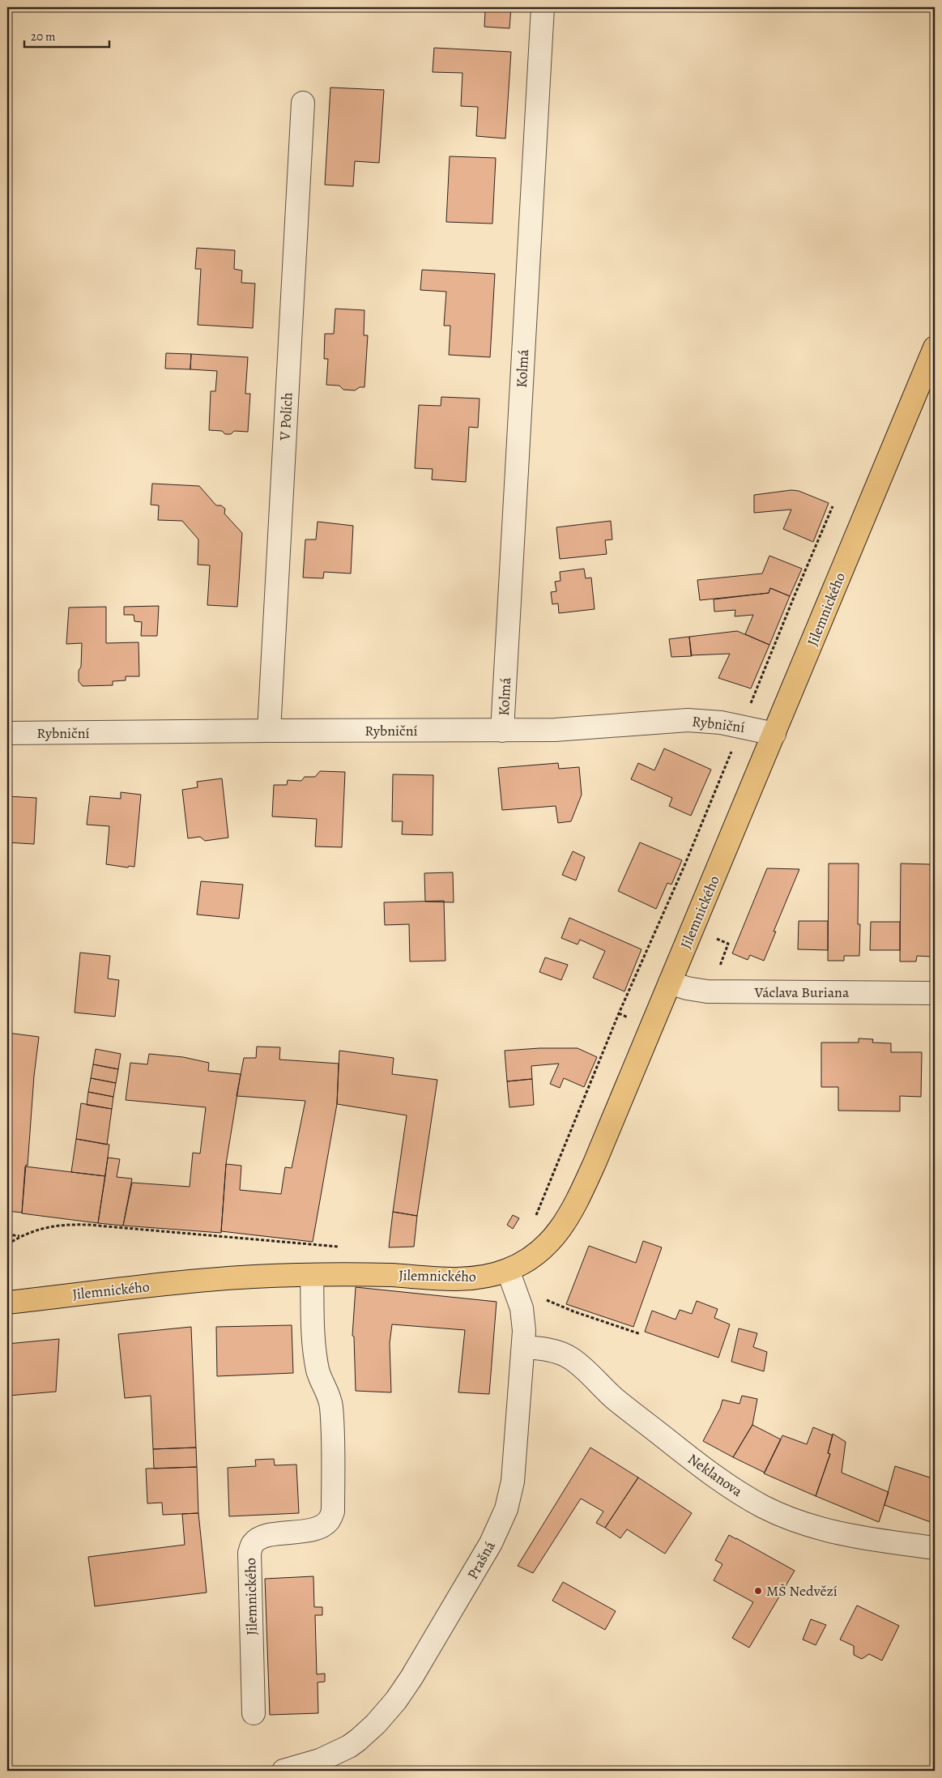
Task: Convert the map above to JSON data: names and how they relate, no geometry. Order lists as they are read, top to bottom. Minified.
{"streets":{"main road":["Jilemnického"],"street":["Kolmá","V Polích","Rybniční","Václava Buriana","Neklanova","Prašná"]},"crossings":[["Kolmá","Rybniční"],["V Polích","Rybniční"],["Jilemnického","Rybniční"],["Jilemnického","Václava Buriana"],["Jilemnického","Prašná"],["Neklanova","Prašná"]],"places":["MŠ Nedvězí"],"scale_bar":"20 m"}
